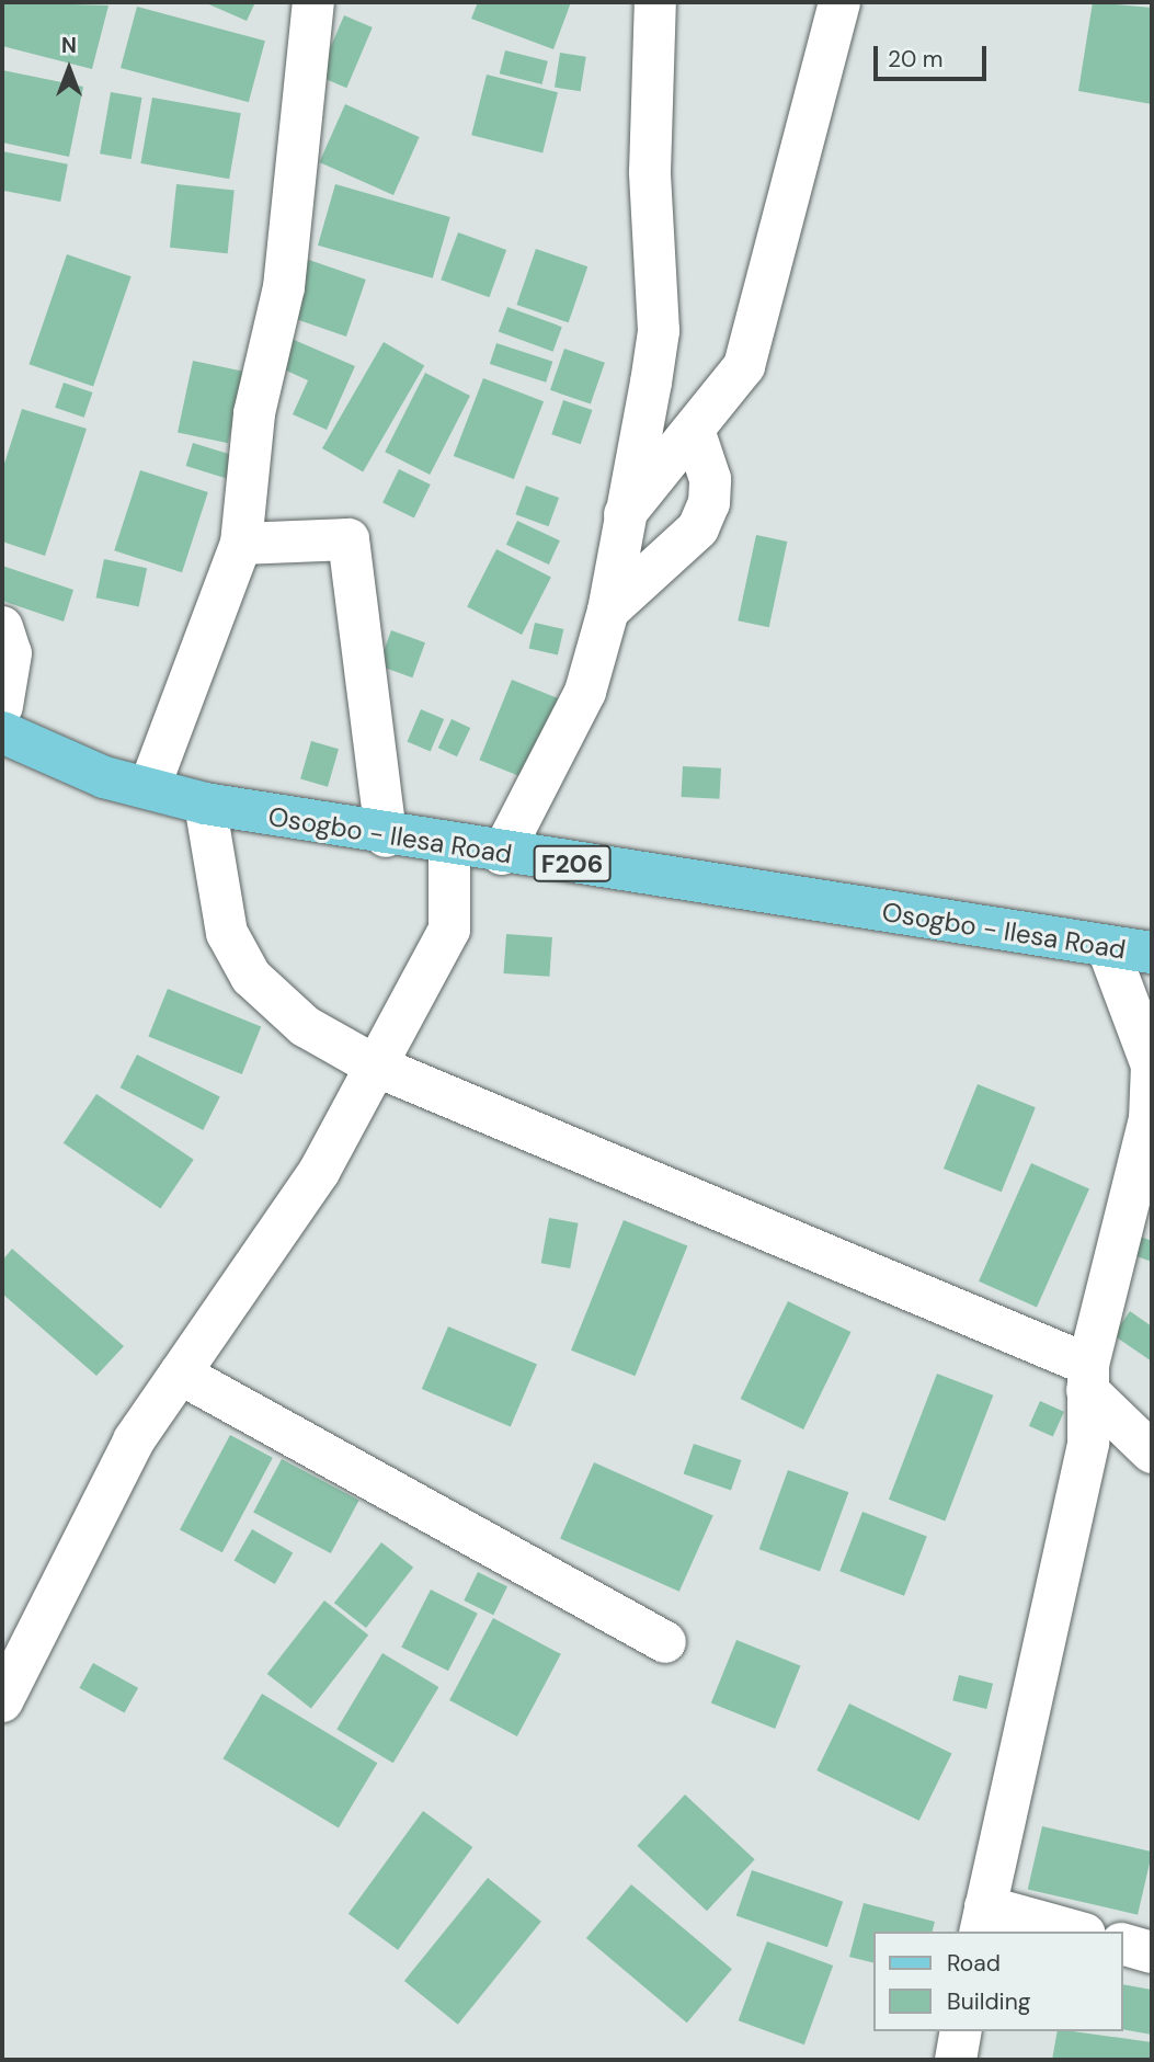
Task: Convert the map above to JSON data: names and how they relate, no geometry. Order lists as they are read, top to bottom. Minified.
{"streets":{"main road":["Osogbo - Ilesa Road","F206"]},"legend":["Road","Building"],"scale_bar":"20 m","north":"top"}
